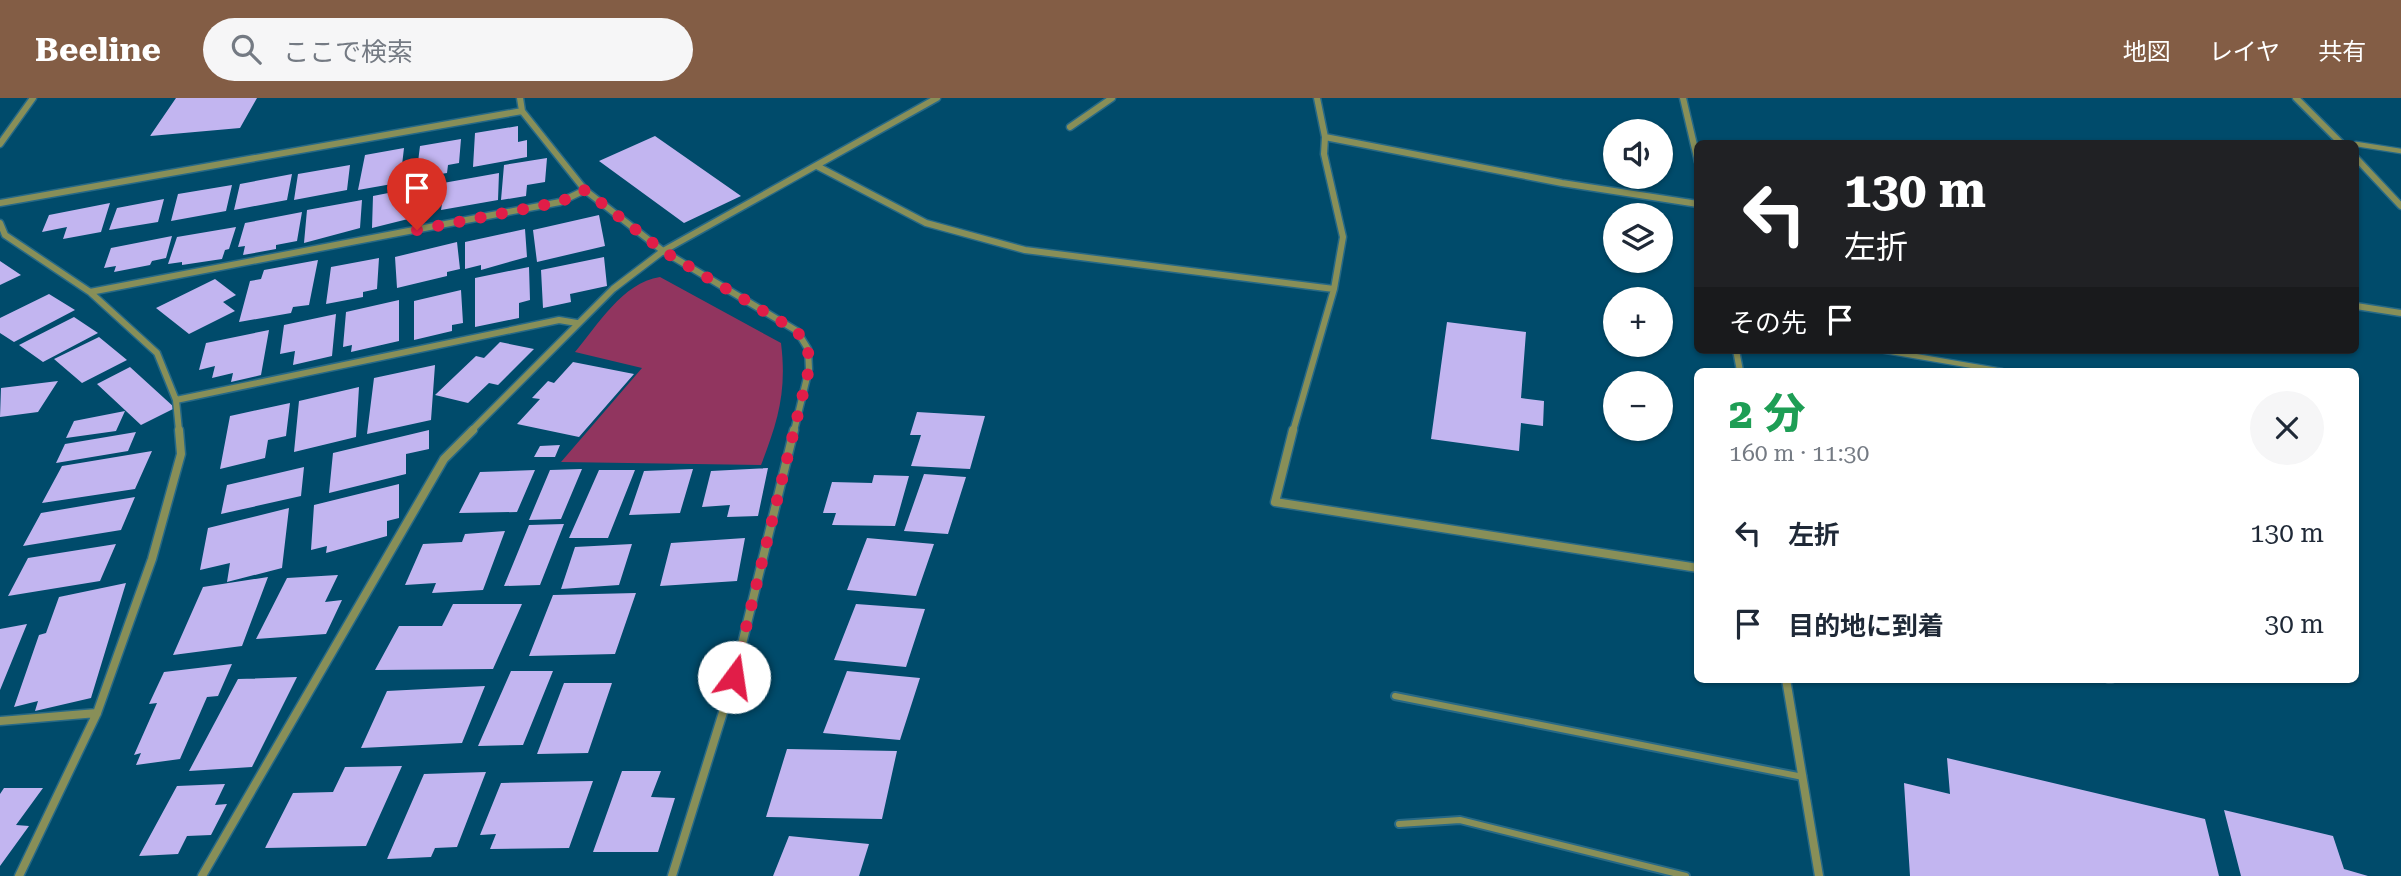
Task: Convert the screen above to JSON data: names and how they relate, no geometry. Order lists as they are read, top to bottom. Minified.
{"page":{"header":"Beeline","search":"ここで検索","nav":["地図","レイヤ","共有"],"map_buttons":["+","−"],"turn":["130 m","左折"],"then":"その先","heading":["2 分","160 m · 11:30"],"list":[{"name":"左折","value":"130 m"},{"name":"目的地に到着","value":"30 m"}]}}
